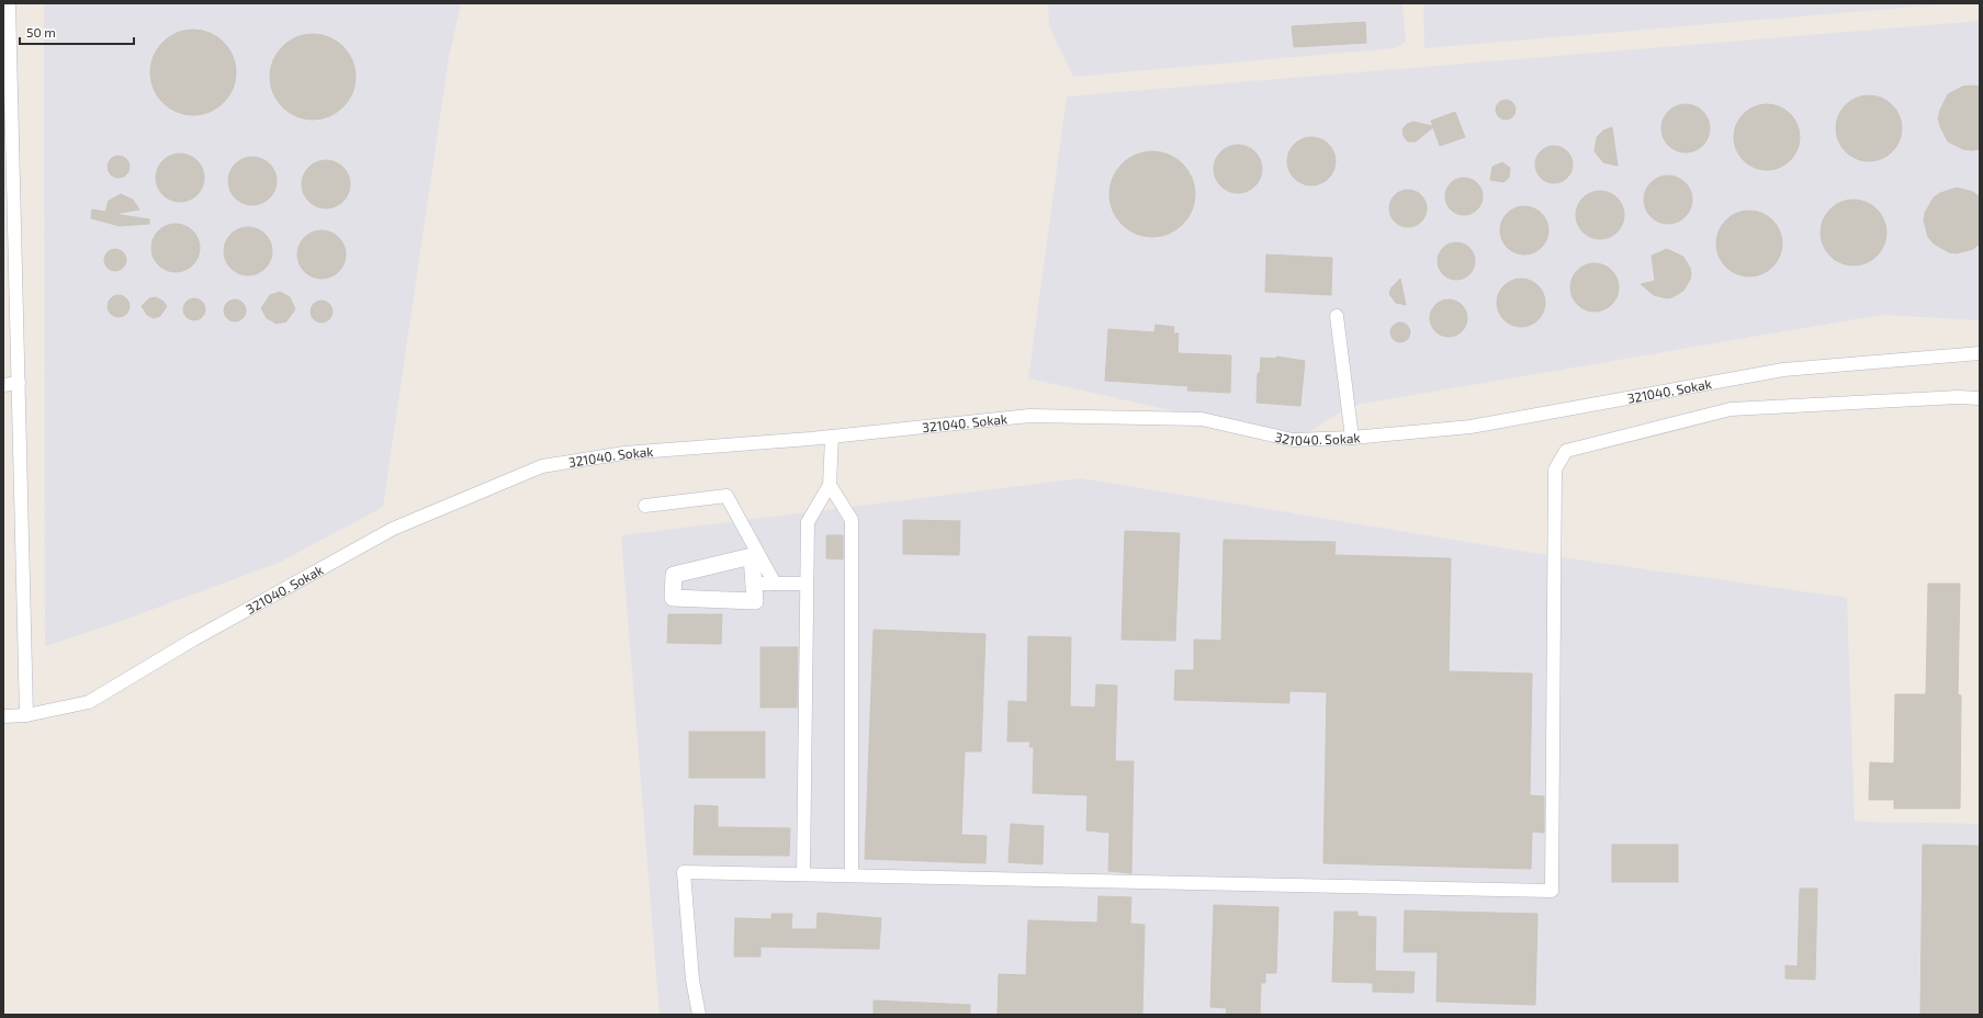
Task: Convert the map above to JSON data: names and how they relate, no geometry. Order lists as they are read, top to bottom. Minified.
{"streets":{"street":["321040. Sokak"]},"scale_bar":"50 m"}
